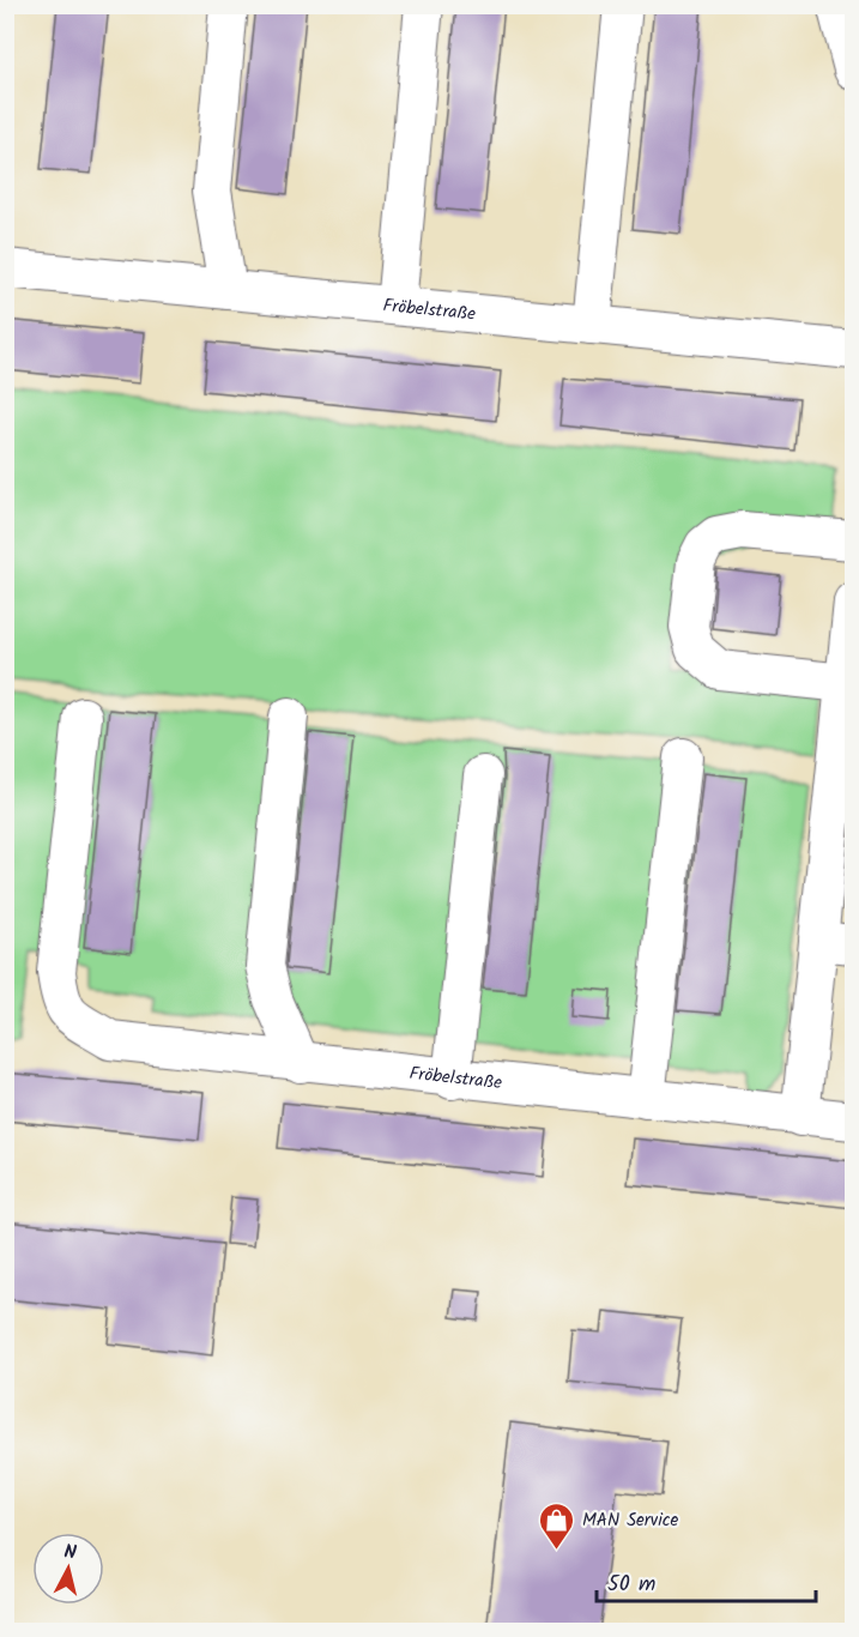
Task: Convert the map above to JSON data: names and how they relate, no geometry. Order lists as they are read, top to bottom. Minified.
{"streets":{"street":["Fröbelstraße"]},"places":{"shop":["MAN Service"]},"scale_bar":"50 m","north":"top"}
